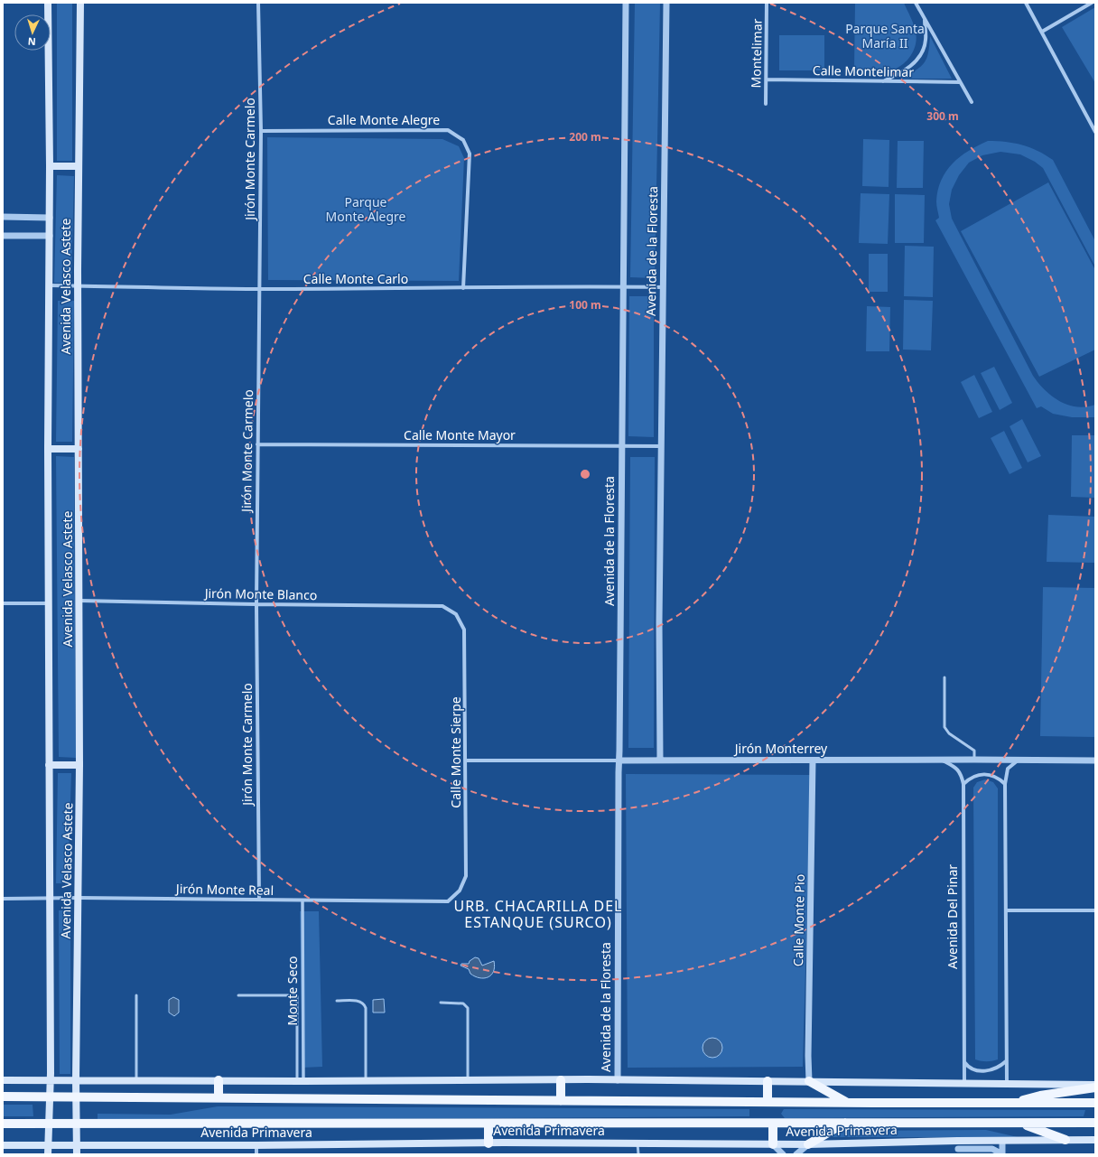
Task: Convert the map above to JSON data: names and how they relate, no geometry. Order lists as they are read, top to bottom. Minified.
{"streets":{"main road":["Avenida Velasco Astete","Avenida Primavera"],"street":["Montelimar","Calle Montelimar","Calle Monte Alegre","Jirón Monte Carmelo","Avenida de la Floresta","Calle Monte Carlo","Calle Monte Mayor","Jirón Monte Blanco","Jirón Monterrey","Calle Monte Sierpe","Jirón Monte Real","Avenida Del Pinar","Calle Monte Pio","Monte Seco"]},"crossings":[["Montelimar","Calle Montelimar"],["Calle Monte Alegre","Jirón Monte Carmelo"],["Calle Monte Alegre","Calle Monte Carlo"],["Jirón Monte Carmelo","Calle Monte Carlo"],["Jirón Monte Carmelo","Calle Monte Mayor"],["Jirón Monte Carmelo","Jirón Monte Blanco"],["Jirón Monte Carmelo","Jirón Monte Real"],["Avenida de la Floresta","Calle Monte Carlo"],["Avenida de la Floresta","Calle Monte Mayor"],["Avenida de la Floresta","Jirón Monterrey"],["Calle Monte Carlo","Avenida Velasco Astete"],["Avenida Velasco Astete","Jirón Monte Blanco"],["Avenida Velasco Astete","Jirón Monte Real"],["Avenida Velasco Astete","Avenida Primavera"],["Jirón Monte Blanco","Calle Monte Sierpe"],["Jirón Monterrey","Calle Monte Sierpe"],["Jirón Monterrey","Avenida Del Pinar"],["Jirón Monterrey","Calle Monte Pio"],["Calle Monte Sierpe","Jirón Monte Real"],["Jirón Monte Real","Monte Seco"]],"districts":["URB. CHACARILLA DEL ESTANQUE (SURCO)"],"parks":["Parque Santa María II","Parque Monte Alegre"],"north":"bottom","rings":["300 m","200 m","100 m"]}
